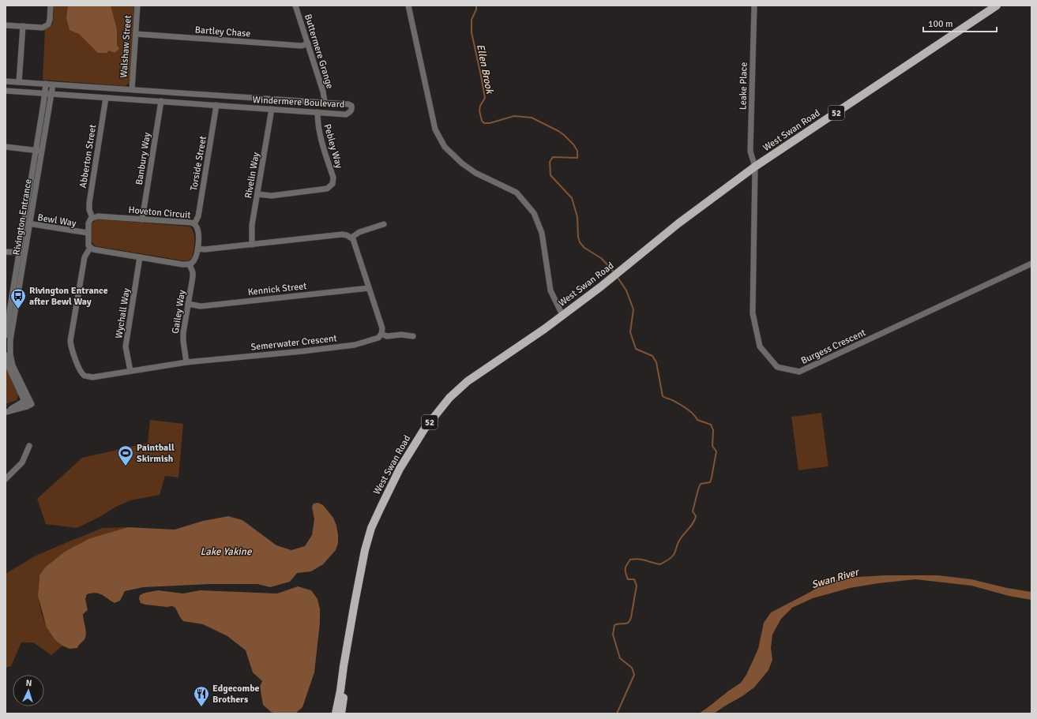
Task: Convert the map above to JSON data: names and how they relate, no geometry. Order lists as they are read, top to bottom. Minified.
{"streets":{"main road":["52","West Swan Road"],"street":["Bartley Chase","Walshaw Street","Buttermere Grange","Leake Place","Windermere Boulevard","Pebley Way","Abberton Street","Banbury Way","Torside Street","Rivelin Way","Hoveton Circuit","Rivington Entrance","Bewl Way","Kennick Street","Gailey Way","Wychall Way","Semerwater Crescent","Burgess Crescent"]},"crossings":[["Bartley Chase","Walshaw Street"],["Bartley Chase","Buttermere Grange"],["Walshaw Street","Windermere Boulevard"],["Buttermere Grange","Windermere Boulevard"],["Leake Place","West Swan Road"],["Leake Place","Burgess Crescent"],["Windermere Boulevard","Pebley Way"],["Windermere Boulevard","Abberton Street"],["Windermere Boulevard","Banbury Way"],["Windermere Boulevard","Torside Street"],["Windermere Boulevard","Rivelin Way"],["Windermere Boulevard","Rivington Entrance"],["West Swan Road","Burgess Crescent"],["Pebley Way","Rivelin Way"],["Abberton Street","Hoveton Circuit"],["Banbury Way","Hoveton Circuit"],["Torside Street","Hoveton Circuit"],["Hoveton Circuit","Gailey Way"],["Rivington Entrance","Bewl Way"],["Kennick Street","Gailey Way"],["Gailey Way","Semerwater Crescent"],["Wychall Way","Semerwater Crescent"]],"water":["Ellen Brook","Lake Yakine","Swan River"],"places":{"bus stop":["Rivington Entrance after Bewl Way"],"sports":["Paintball Skirmish"],"restaurant":["Edgecombe Brothers"]},"scale_bar":"100 m","north":"top"}
